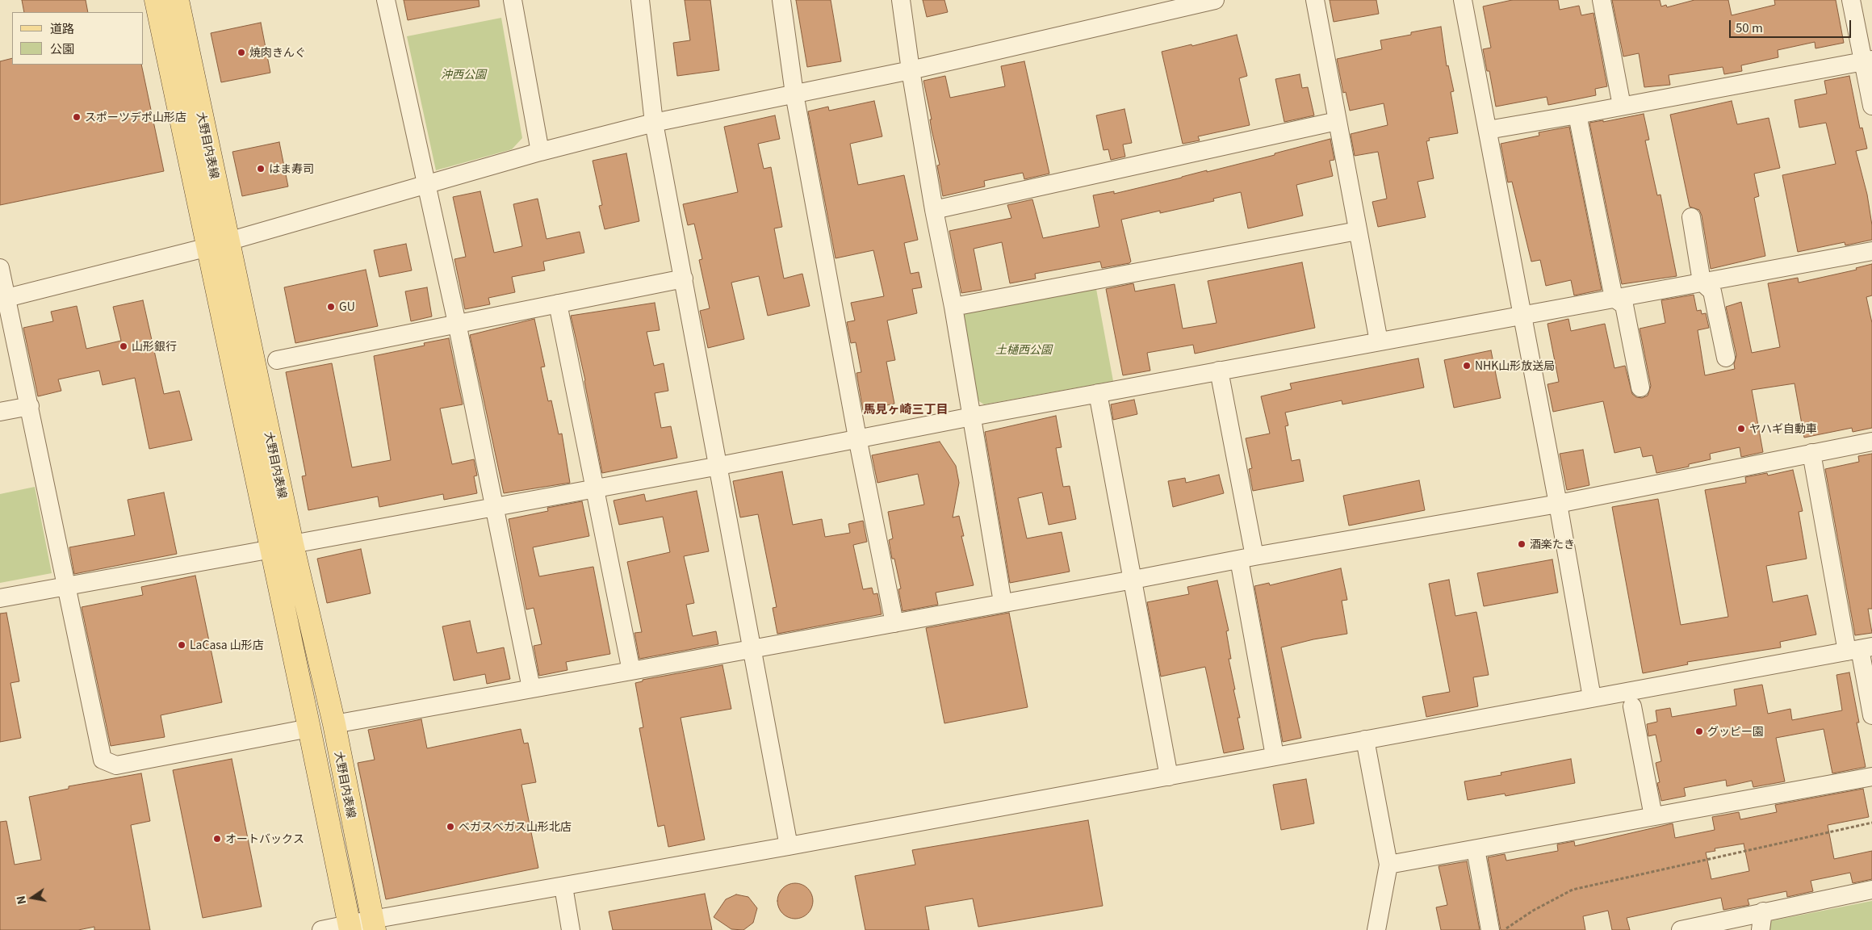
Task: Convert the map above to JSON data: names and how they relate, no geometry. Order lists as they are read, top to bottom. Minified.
{"streets":{"main road":["大野目内表線"]},"districts":["馬見ヶ崎三丁目"],"parks":["沖西公園","土樋西公園"],"places":["焼肉きんぐ","スポーツデポ山形店","はま寿司","GU","山形銀行","NHK山形放送局","ヤハギ自動車","酒楽たき","LaCasa 山形店","グッピー園","ベガスベガス山形北店","オートバックス"],"legend":["道路","公園"],"scale_bar":"50 m","north":"left"}
